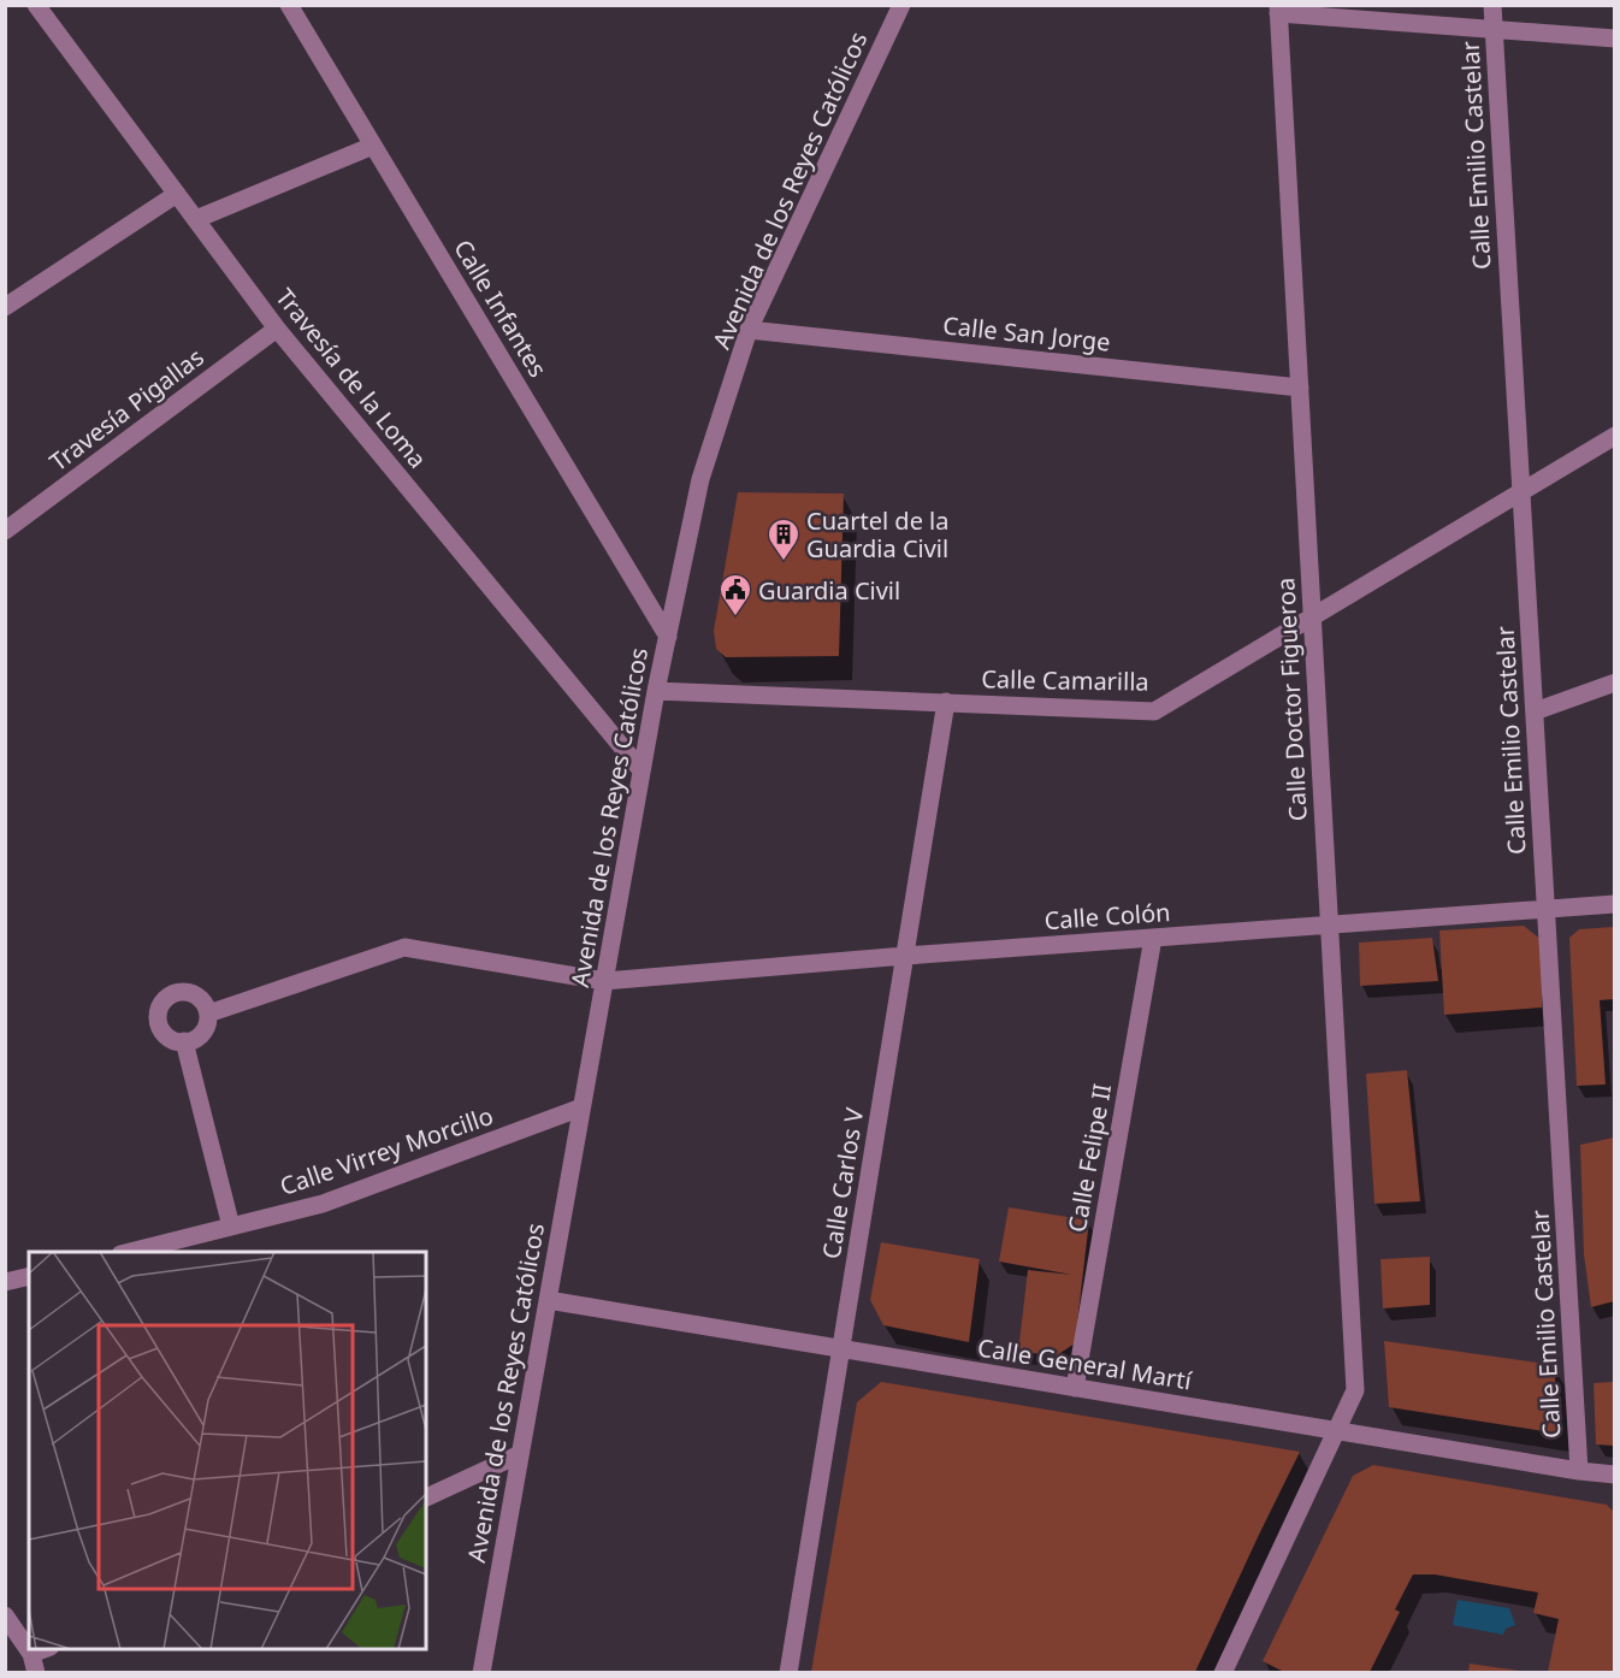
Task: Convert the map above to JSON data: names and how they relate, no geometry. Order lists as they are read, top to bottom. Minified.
{"streets":{"street":["Calle Emilio Castelar","Avenida de los Reyes Católicos","Calle Infantes","Calle San Jorge","Travesía de la Loma","Travesía Pigallas","Calle Camarilla","Calle Doctor Figueroa","Calle Colón","Calle Virrey Morcillo","Calle Felipe II","Calle Carlos V","Calle General Martí"]},"crossings":[["Calle Emilio Castelar","Calle Camarilla"],["Calle Emilio Castelar","Calle Colón"],["Calle Emilio Castelar","Calle General Martí"],["Avenida de los Reyes Católicos","Calle Infantes"],["Avenida de los Reyes Católicos","Calle San Jorge"],["Avenida de los Reyes Católicos","Travesía de la Loma"],["Avenida de los Reyes Católicos","Calle Camarilla"],["Avenida de los Reyes Católicos","Calle Colón"],["Avenida de los Reyes Católicos","Calle Virrey Morcillo"],["Avenida de los Reyes Católicos","Calle General Martí"],["Calle San Jorge","Calle Doctor Figueroa"],["Travesía de la Loma","Travesía Pigallas"],["Calle Camarilla","Calle Doctor Figueroa"],["Calle Camarilla","Calle Carlos V"],["Calle Doctor Figueroa","Calle Colón"],["Calle Doctor Figueroa","Calle General Martí"],["Calle Colón","Calle Felipe II"],["Calle Colón","Calle Carlos V"],["Calle Felipe II","Calle General Martí"],["Calle Carlos V","Calle General Martí"]],"places":{"building":["Cuartel de la Guardia Civil"],"public building":["Guardia Civil"]}}
